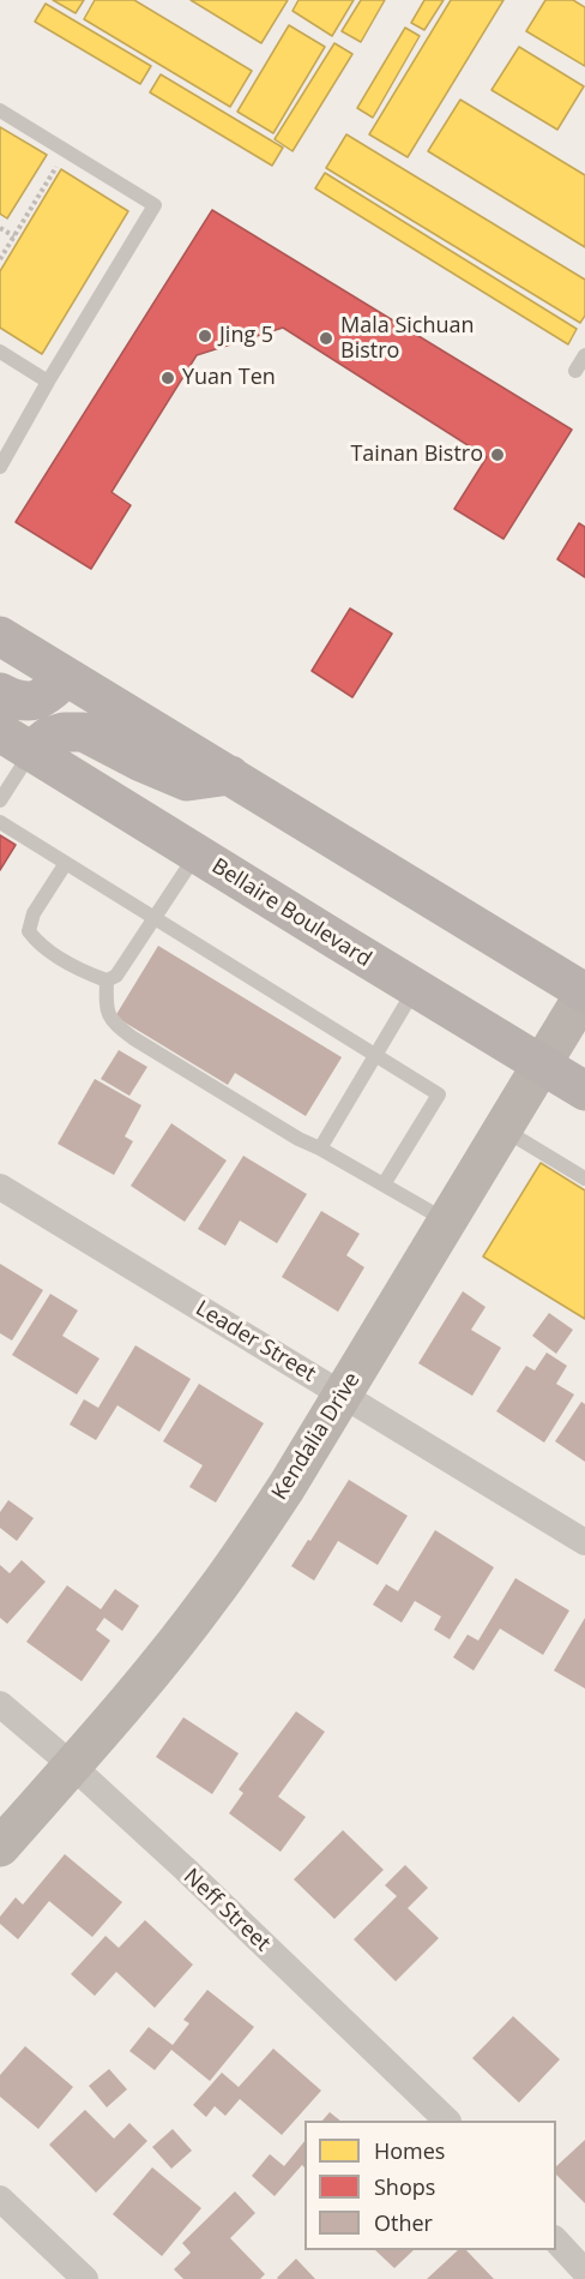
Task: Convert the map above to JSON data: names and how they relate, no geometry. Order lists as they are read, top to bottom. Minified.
{"streets":{"main road":["Bellaire Boulevard"],"street":["Leader Street","Kendalia Drive","Neff Street"]},"crossings":[["Bellaire Boulevard","Kendalia Drive"],["Leader Street","Kendalia Drive"],["Kendalia Drive","Neff Street"]],"places":["Jing 5","Mala Sichuan Bistro","Yuan Ten","Tainan Bistro"],"legend":["Homes","Shops","Other"]}
